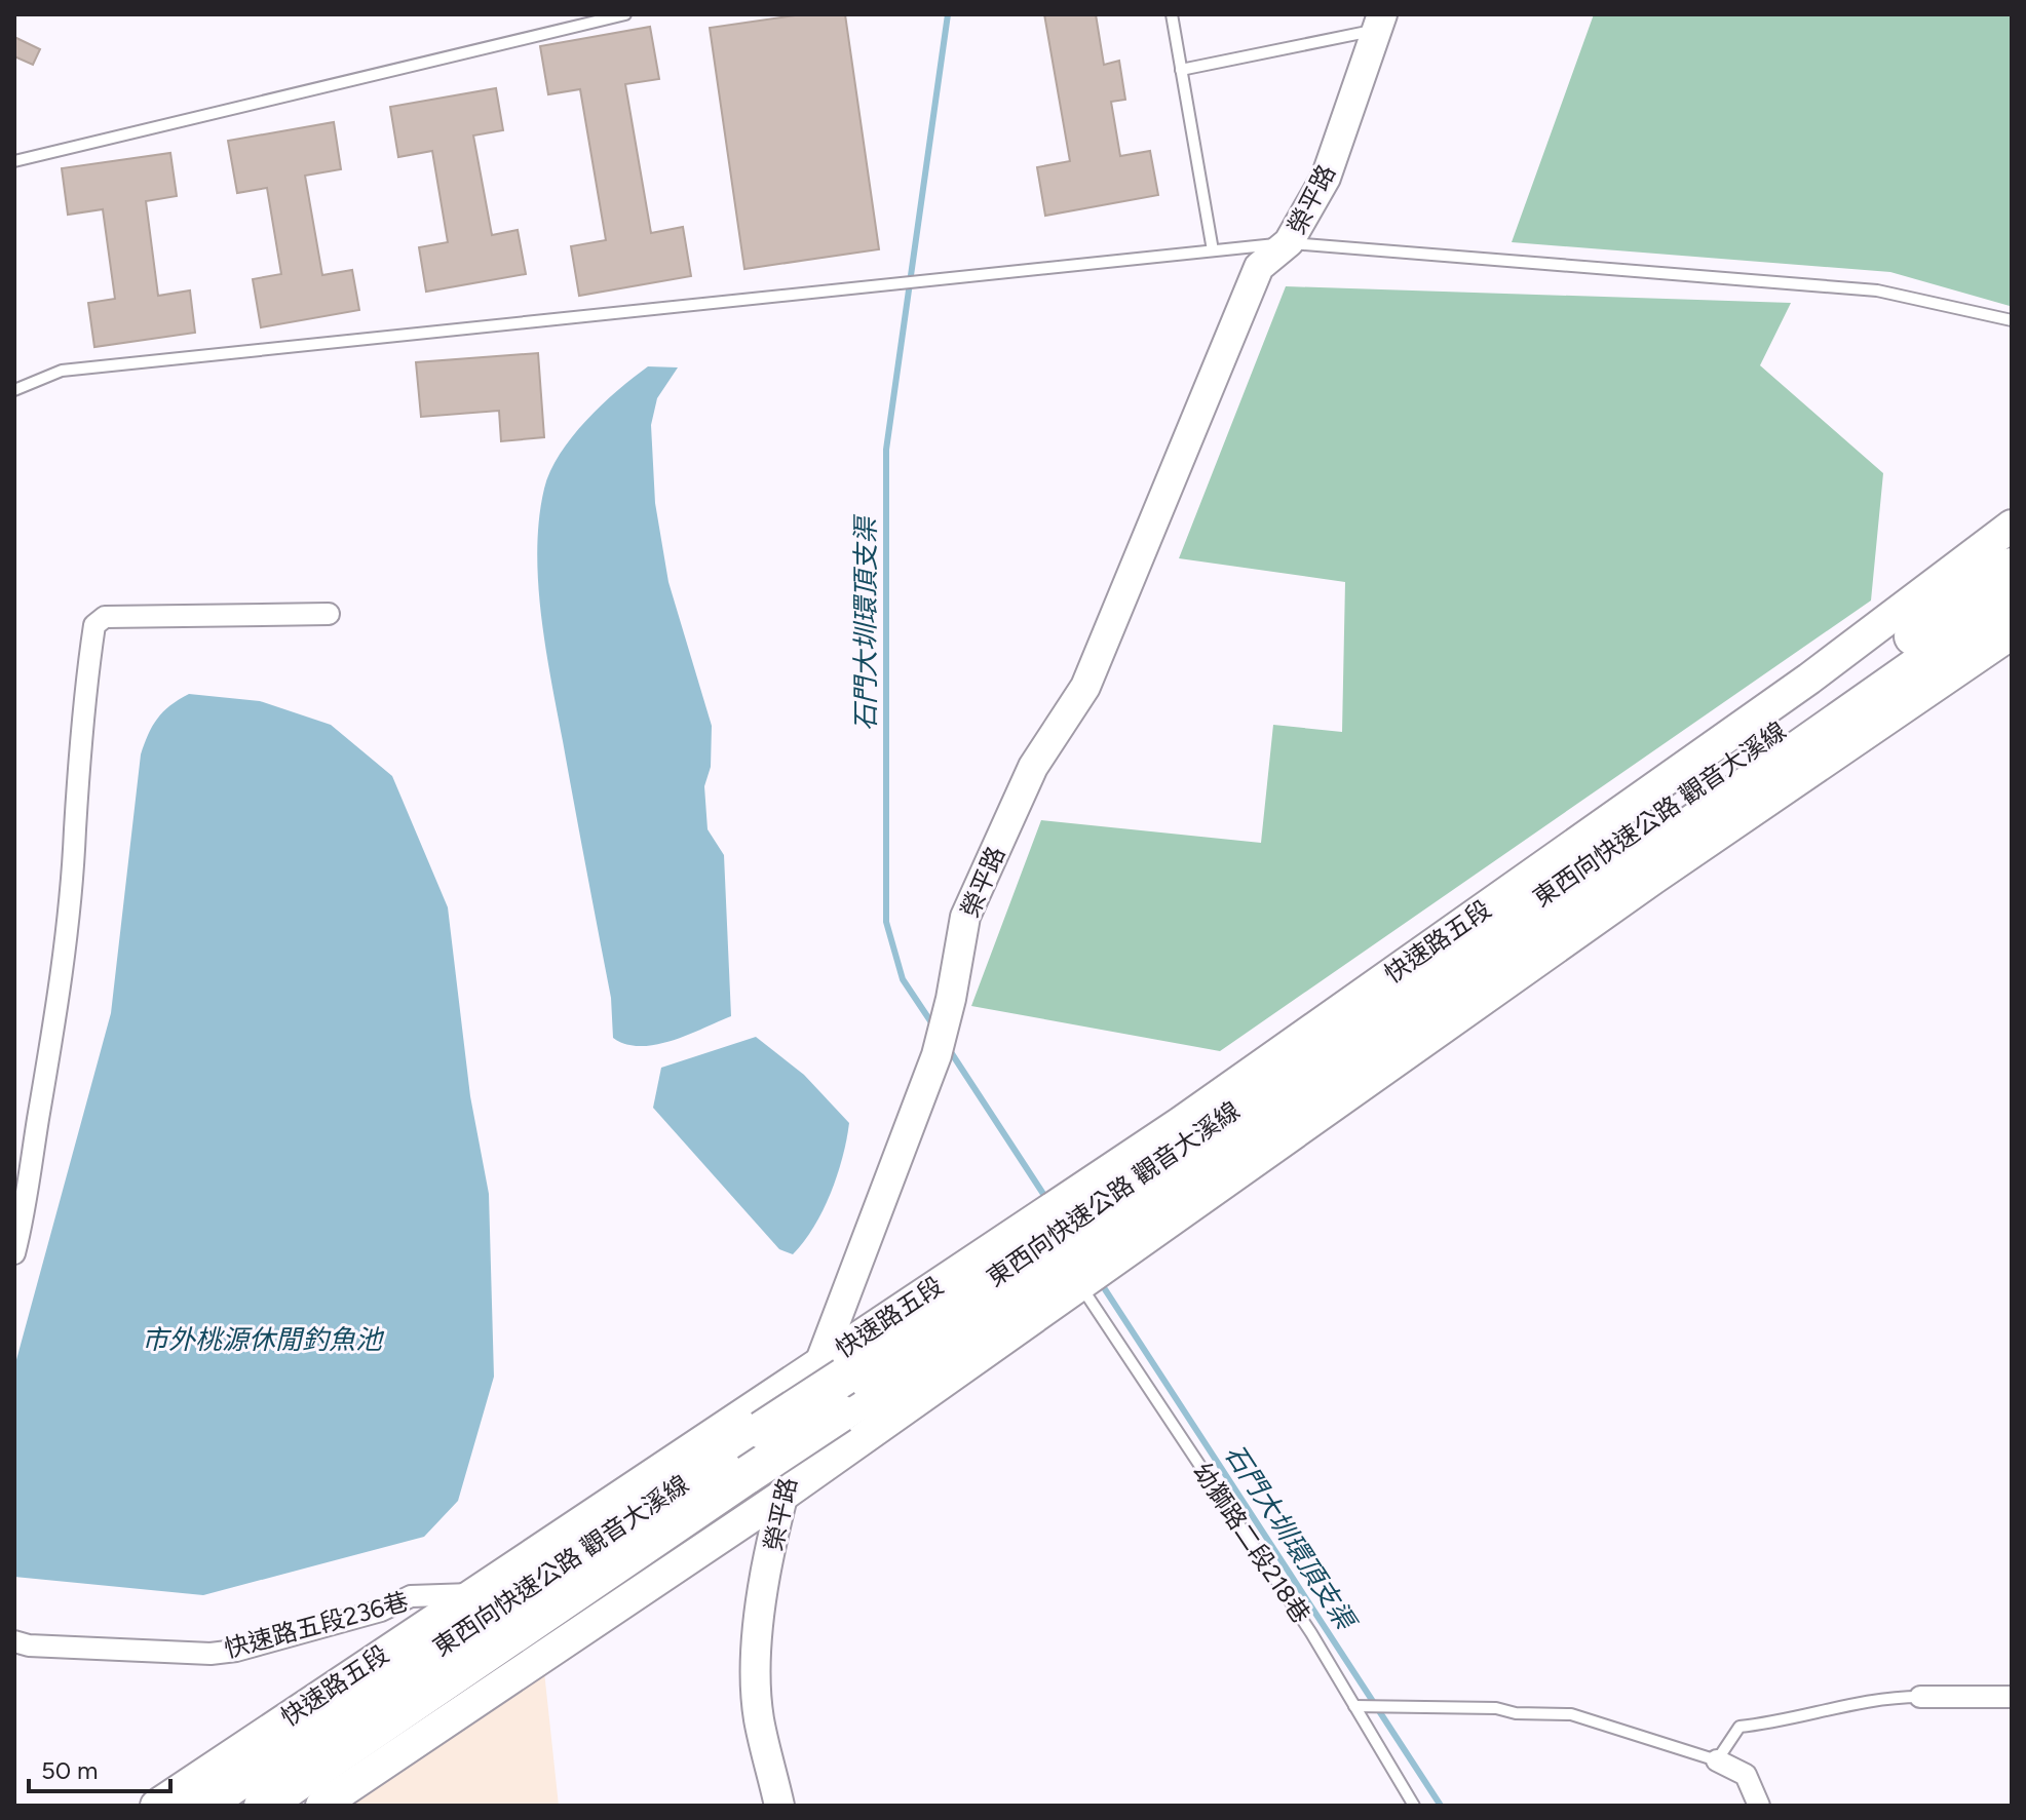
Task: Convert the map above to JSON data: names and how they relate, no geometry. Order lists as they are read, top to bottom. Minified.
{"streets":{"highway":["東西向快速公路 觀音大溪線"],"main road":["快速路五段"],"street":["榮平路","快速路五段236巷"],"lane":["幼獅路二段218巷"]},"crossings":[["榮平路","東西向快速公路 觀音大溪線"],["榮平路","快速路五段"],["東西向快速公路 觀音大溪線","快速路五段"],["東西向快速公路 觀音大溪線","幼獅路二段218巷"],["快速路五段","快速路五段236巷"]],"water":["石門大圳環頂支渠","市外桃源休閒釣魚池"],"scale_bar":"50 m"}
